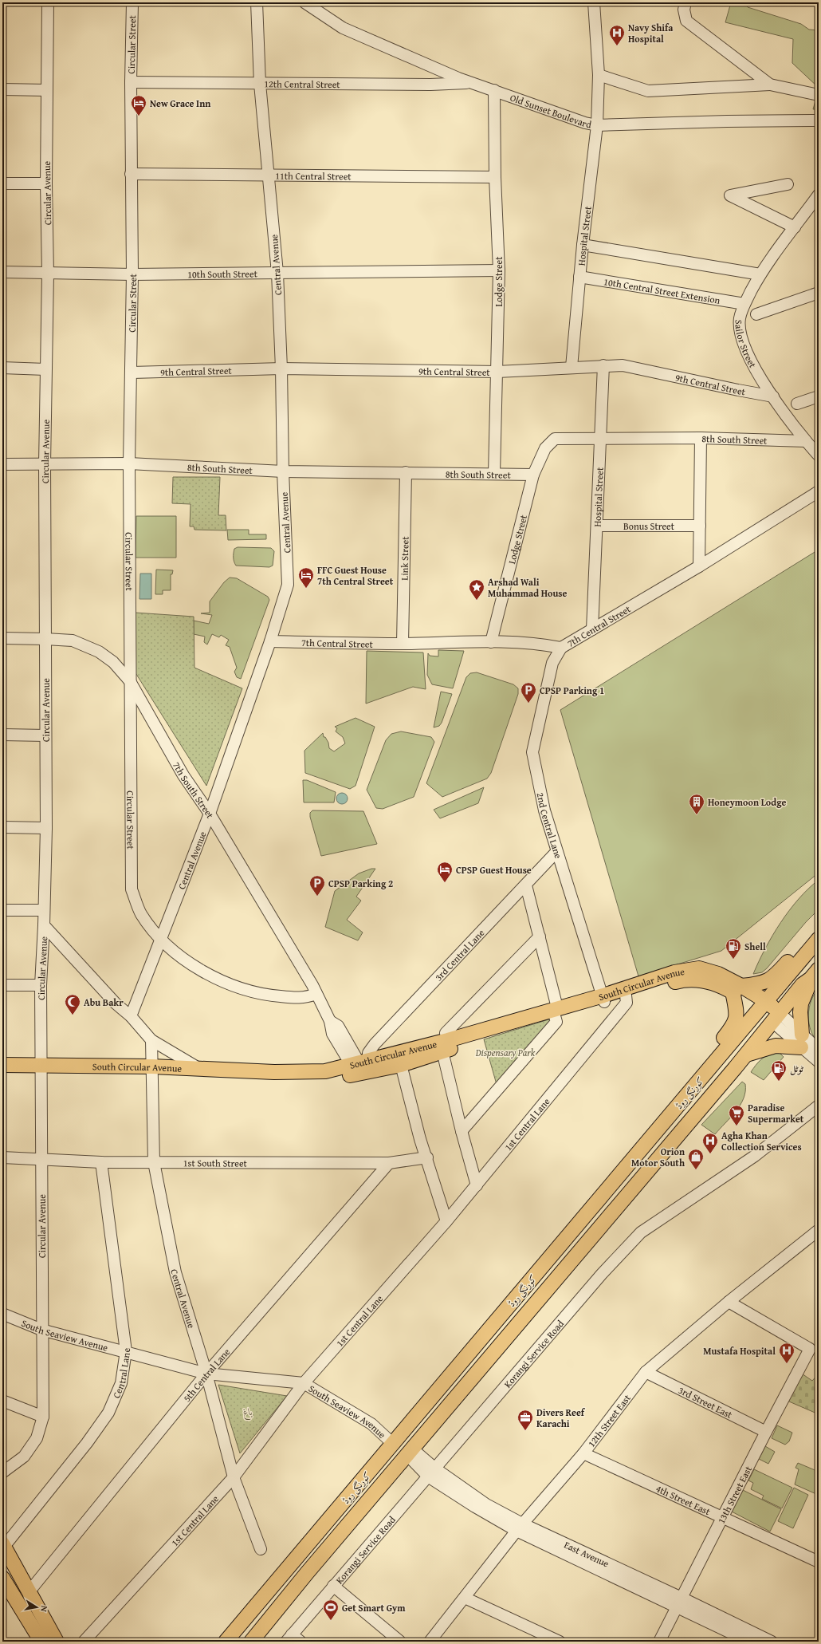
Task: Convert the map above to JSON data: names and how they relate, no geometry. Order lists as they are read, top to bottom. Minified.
{"streets":{"main road":["South Circular Avenue","کورنگی روڈ"],"street":["Circular Street","12th Central Street","Old Sunset Boulevard","11th Central Street","Circular Avenue","Hospital Street","Central Avenue","10th South Street","Lodge Street","10th Central Street Extension","Sailor Street","9th Central Street","8th South Street","Bonus Street","Link Street","7th Central Street","7th South Street","2nd Central Lane","3rd Central Lane","1st Central Lane","1st South Street","South Seaview Avenue","Korangi Service Road","Central Lane","5th Central Lane","3rd Street East","12th Street East","13th Street East","4th Street East","East Avenue"]},"crossings":[["Circular Street","12th Central Street"],["Circular Street","11th Central Street"],["Circular Street","Central Avenue"],["Circular Street","10th South Street"],["Circular Street","9th Central Street"],["Circular Street","8th South Street"],["Circular Street","7th South Street"],["12th Central Street","Old Sunset Boulevard"],["12th Central Street","Central Avenue"],["Old Sunset Boulevard","Hospital Street"],["Old Sunset Boulevard","Lodge Street"],["11th Central Street","Central Avenue"],["11th Central Street","Lodge Street"],["Circular Avenue","10th South Street"],["Circular Avenue","8th South Street"],["Circular Avenue","7th South Street"],["Circular Avenue","South Circular Avenue"],["Circular Avenue","1st South Street"],["Circular Avenue","South Seaview Avenue"],["Hospital Street","10th Central Street Extension"],["Hospital Street","9th Central Street"],["Hospital Street","8th South Street"],["Hospital Street","Bonus Street"],["Hospital Street","7th Central Street"],["Central Avenue","10th South Street"],["Central Avenue","9th Central Street"],["Central Avenue","8th South Street"],["Central Avenue","7th Central Street"],["Central Avenue","7th South Street"],["Central Avenue","South Circular Avenue"],["Central Avenue","1st Central Lane"],["Central Avenue","1st South Street"],["Central Avenue","South Seaview Avenue"],["Central Avenue","5th Central Lane"],["10th South Street","Lodge Street"],["Lodge Street","9th Central Street"],["Lodge Street","8th South Street"],["Lodge Street","7th Central Street"],["10th Central Street Extension","Sailor Street"],["Sailor Street","9th Central Street"],["Sailor Street","8th South Street"],["8th South Street","Link Street"],["Link Street","7th Central Street"],["7th Central Street","2nd Central Lane"],["7th South Street","3rd Central Lane"],["7th South Street","South Circular Avenue"],["2nd Central Lane","3rd Central Lane"],["2nd Central Lane","South Circular Avenue"],["3rd Central Lane","South Circular Avenue"],["South Circular Avenue","کورنگی روڈ"],["South Circular Avenue","1st Central Lane"],["کورنگی روڈ","South Seaview Avenue"],["کورنگی روڈ","East Avenue"],["1st Central Lane","South Seaview Avenue"],["1st South Street","Central Lane"],["1st South Street","5th Central Lane"],["South Seaview Avenue","Central Lane"],["South Seaview Avenue","5th Central Lane"],["Korangi Service Road","East Avenue"],["3rd Street East","12th Street East"],["3rd Street East","13th Street East"],["12th Street East","13th Street East"],["12th Street East","4th Street East"],["12th Street East","East Avenue"],["13th Street East","4th Street East"],["13th Street East","East Avenue"]],"parks":["Dispensary Park","باغ"],"places":{"hospital":["Navy Shifa Hospital","Agha Khan Collection Services","Mustafa Hospital"],"hotel":["New Grace Inn","FFC Guest House 7th Central Street","CPSP Guest House"],"place":["Arshad Wali Muhammad House"],"parking":["CPSP Parking 1","CPSP Parking 2"],"building":["Honeymoon Lodge"],"fuel station":["Shell","ٹوٹل"],"mosque":["Abu Bakr"],"supermarket":["Paradise Supermarket"],"shop":["Orion Motor South"],"office":["Divers Reef Karachi"],"sports":["Get Smart Gym"]},"north":"right"}
